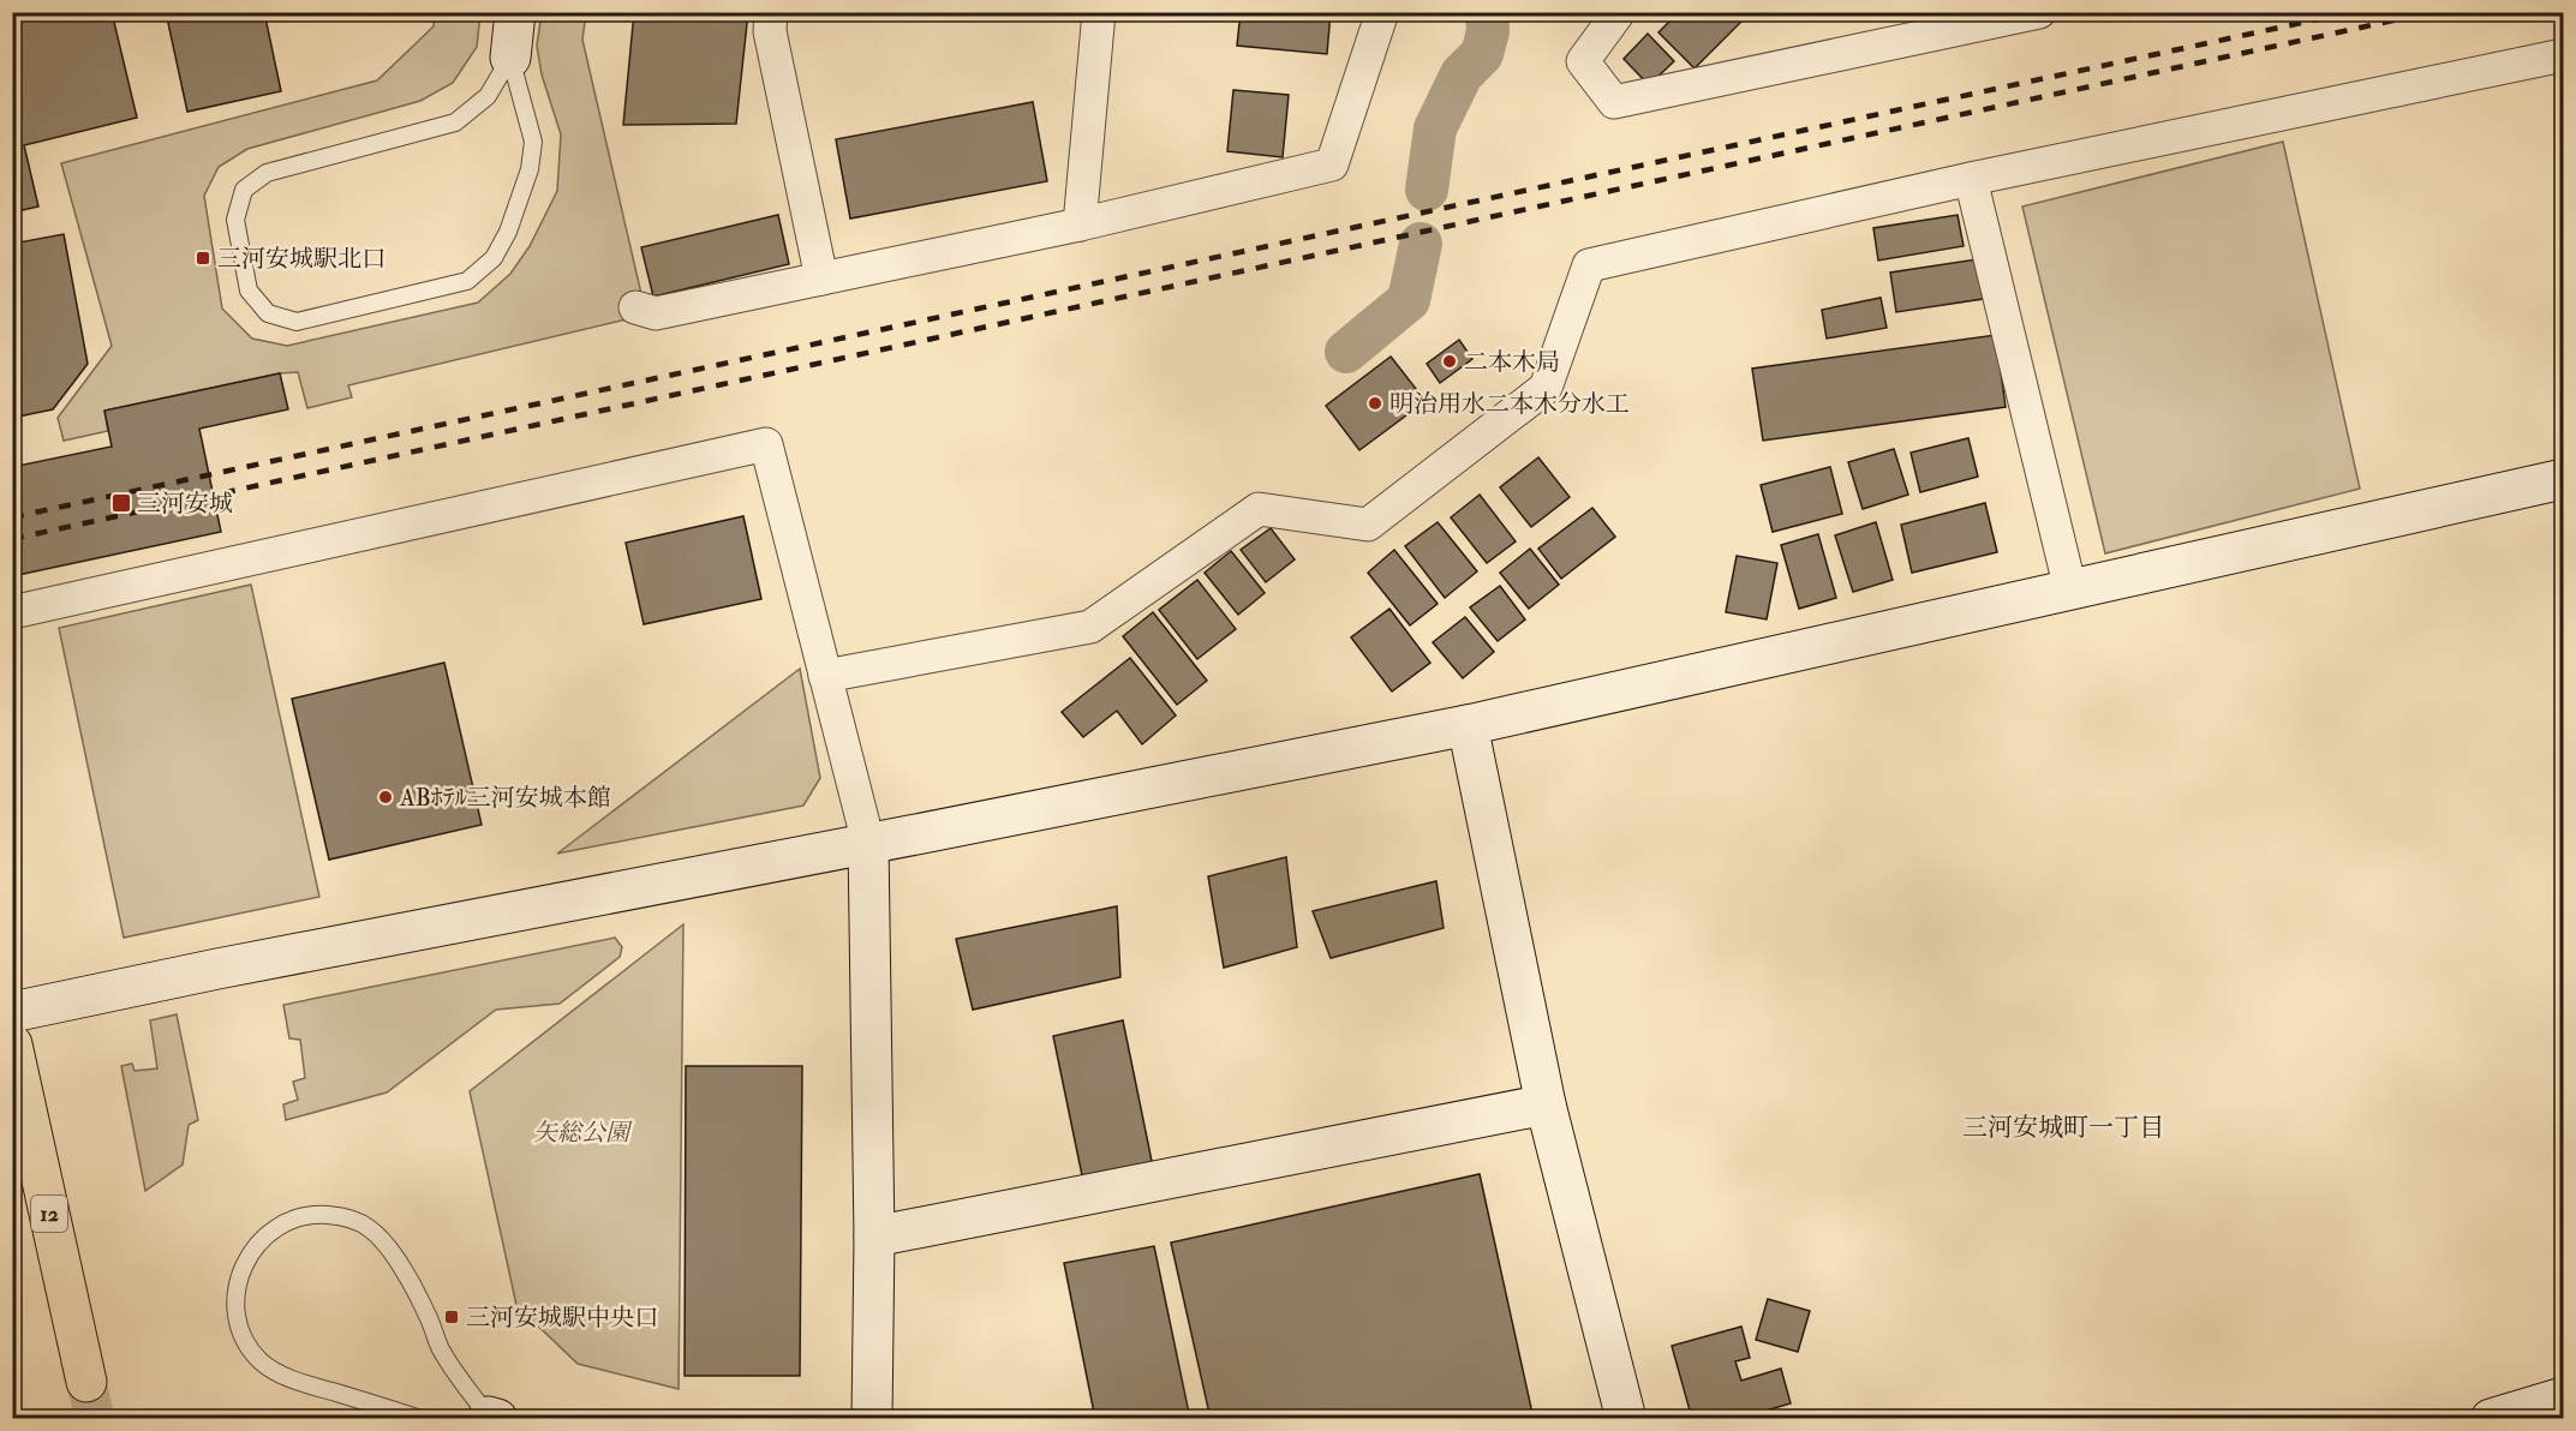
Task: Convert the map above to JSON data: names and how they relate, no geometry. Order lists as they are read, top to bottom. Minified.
{"streets":{"main road":["12"]},"districts":["三河安城町一丁目"],"parks":["矢総公園"],"places":{"transit":["三河安城駅北口","三河安城","三河安城駅中央口"],"other":["二本木局","明治用水二本木分水工","ABﾎﾃﾙ三河安城本館"]}}
